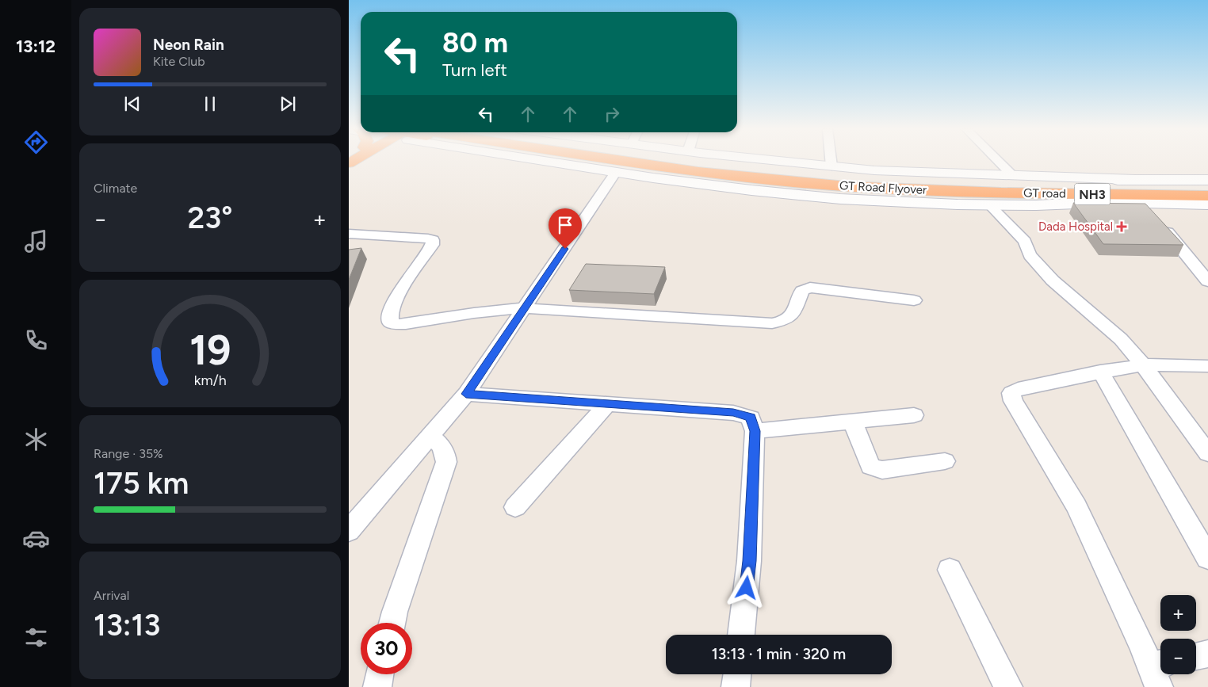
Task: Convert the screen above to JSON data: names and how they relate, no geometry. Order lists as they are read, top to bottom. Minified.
{"streets":{"highway":["GT Road Flyover","GT road","NH3"]},"crossings":[["GT Road Flyover","GT road"]],"places":{"health":["Dada Hospital"]},"page":{"tabs":"13:12","turn":["80 m","Turn left"],"song":["Neon Rain","Kite Club"],"tile":["Climate",["Range · 35%","175 km"],["Arrival","13:13"]],"heat":["−","23°","+"],"map_buttons":["+","−"],"limit":"30","trip":"13:13 · 1 min · 320 m","gauge":["19","km/h"]}}
